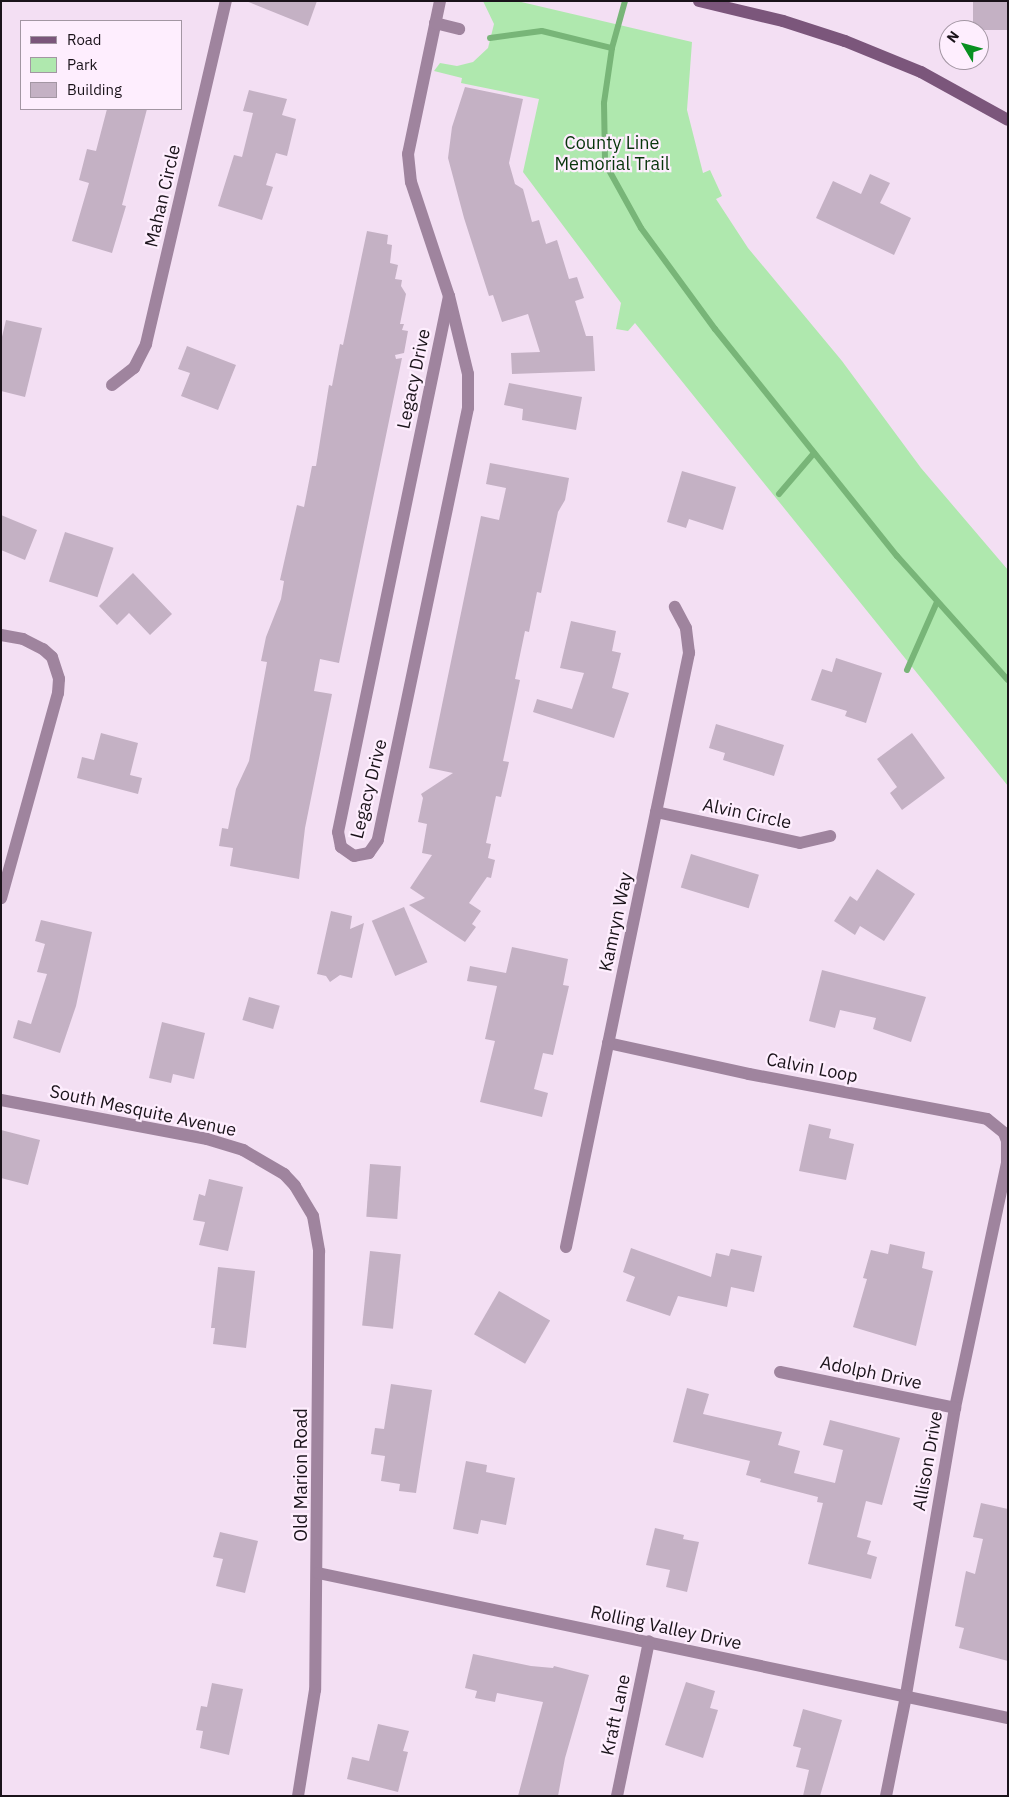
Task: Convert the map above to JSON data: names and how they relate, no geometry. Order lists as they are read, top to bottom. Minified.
{"streets":{"street":["Mahan Circle","Legacy Drive","Alvin Circle","Kamryn Way","Calvin Loop","South Mesquite Avenue","Adolph Drive","Allison Drive","Old Marion Road","Rolling Valley Drive","Kraft Lane"]},"crossings":[["Alvin Circle","Kamryn Way"],["Kamryn Way","Calvin Loop"],["Calvin Loop","Allison Drive"],["South Mesquite Avenue","Old Marion Road"],["Adolph Drive","Allison Drive"],["Allison Drive","Rolling Valley Drive"],["Old Marion Road","Rolling Valley Drive"],["Rolling Valley Drive","Kraft Lane"]],"parks":["County Line Memorial Trail"],"legend":["Road","Park","Building"],"north":"top left"}
